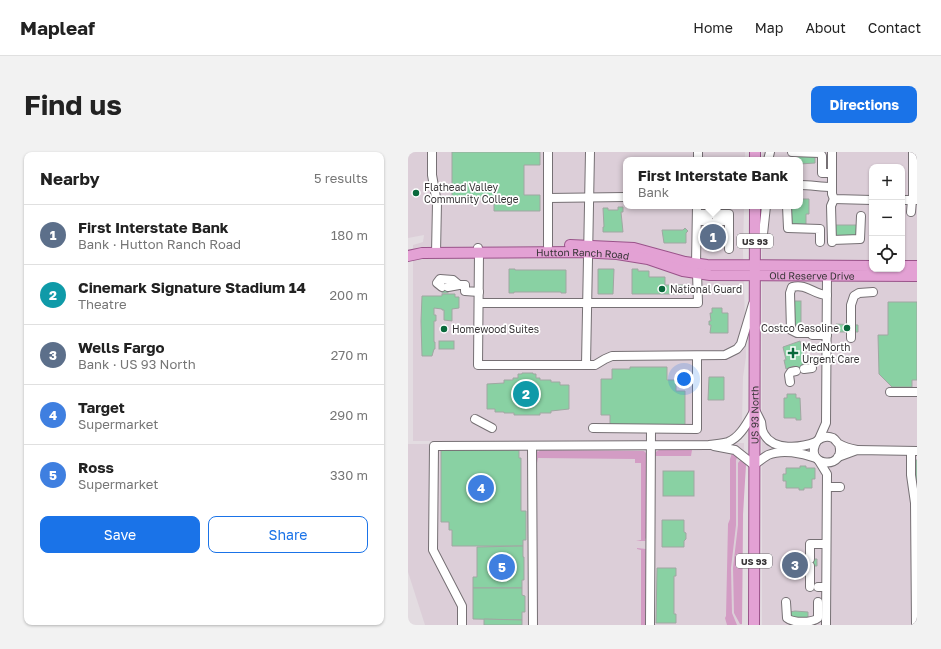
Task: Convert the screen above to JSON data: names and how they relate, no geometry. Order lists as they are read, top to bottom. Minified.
{"streets":{"main road":["US 93","Hutton Ranch Road","Old Reserve Drive","US 93 North"]},"crossings":[["Hutton Ranch Road","Old Reserve Drive"],["Hutton Ranch Road","US 93 North"],["Old Reserve Drive","US 93 North"]],"places":{"other":["Flathead Valley Community College","National Guard","Costco Gasoline","Homewood Suites"],"health":["MedNorth Urgent Care"]},"page":{"header":"Mapleaf","nav":["Home","Map","About","Contact"],"buttons":["Directions",["Save","Share"]],"title":"Find us","heading":["Nearby","5 results"],"popup":["First Interstate Bank","Bank"],"map_buttons":["+","−"],"list":[{"mark":"1","name":"First Interstate Bank","note":"Bank · Hutton Ranch Road","value":"180 m"},{"mark":"2","name":"Cinemark Signature Stadium 14","note":"Theatre","value":"200 m"},{"mark":"3","name":"Wells Fargo","note":"Bank · US 93 North","value":"270 m"},{"mark":"4","name":"Target","note":"Supermarket","value":"290 m"},{"mark":"5","name":"Ross","note":"Supermarket","value":"330 m"}],"pins":["1","2","4","3","5"]}}
